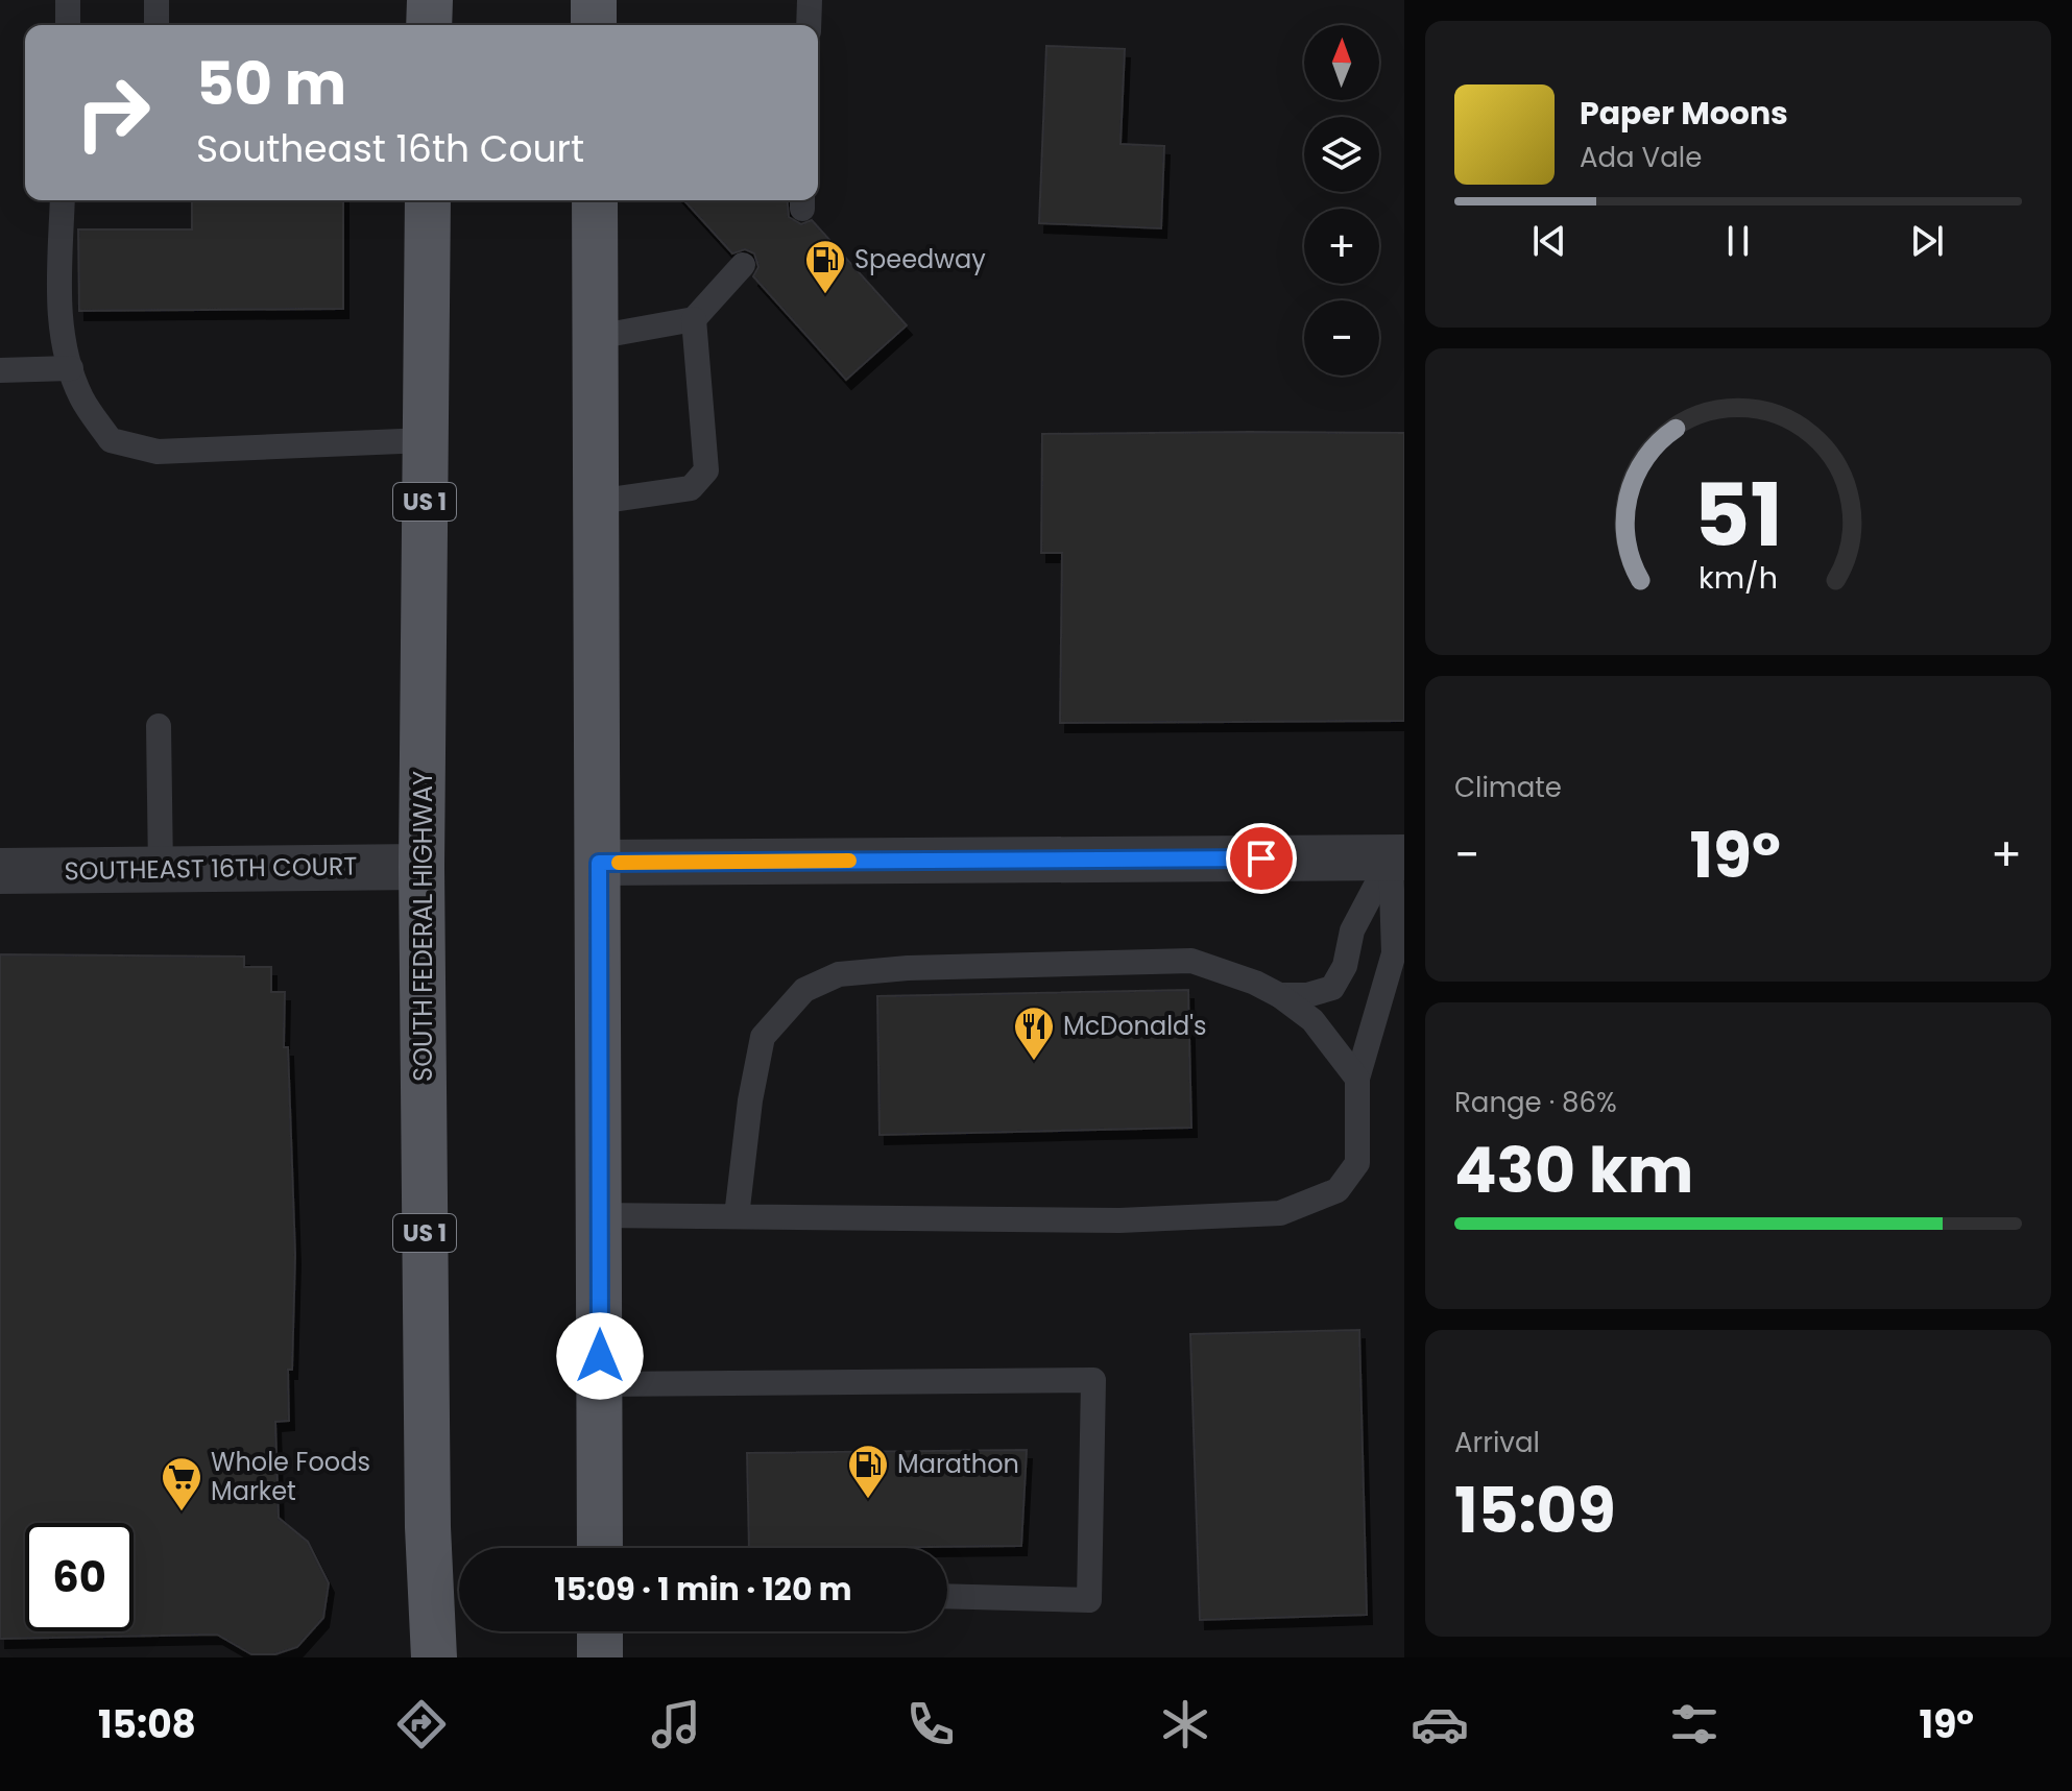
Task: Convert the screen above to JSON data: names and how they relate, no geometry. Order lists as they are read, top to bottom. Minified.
{"streets":{"main road":["US 1","SOUTH FEDERAL HIGHWAY"],"street":["SOUTHEAST 16TH COURT"]},"crossings":[["SOUTHEAST 16TH COURT","SOUTH FEDERAL HIGHWAY"]],"places":{"fuel station":["Speedway","Marathon"],"restaurant":["McDonald's"],"supermarket":["Whole Foods Market"]},"north":"top","page":{"map_buttons":["+","−"],"turn":["50 m","Southeast 16th Court"],"song":["Paper Moons","Ada Vale"],"tile":["Climate",["Range · 86%","430 km"],["Arrival","15:09"]],"heat":["−","19°","+"],"limit":"60","trip":"15:09 · 1 min · 120 m","tabs":["15:08","19°"],"gauge":["51","km/h"]}}
